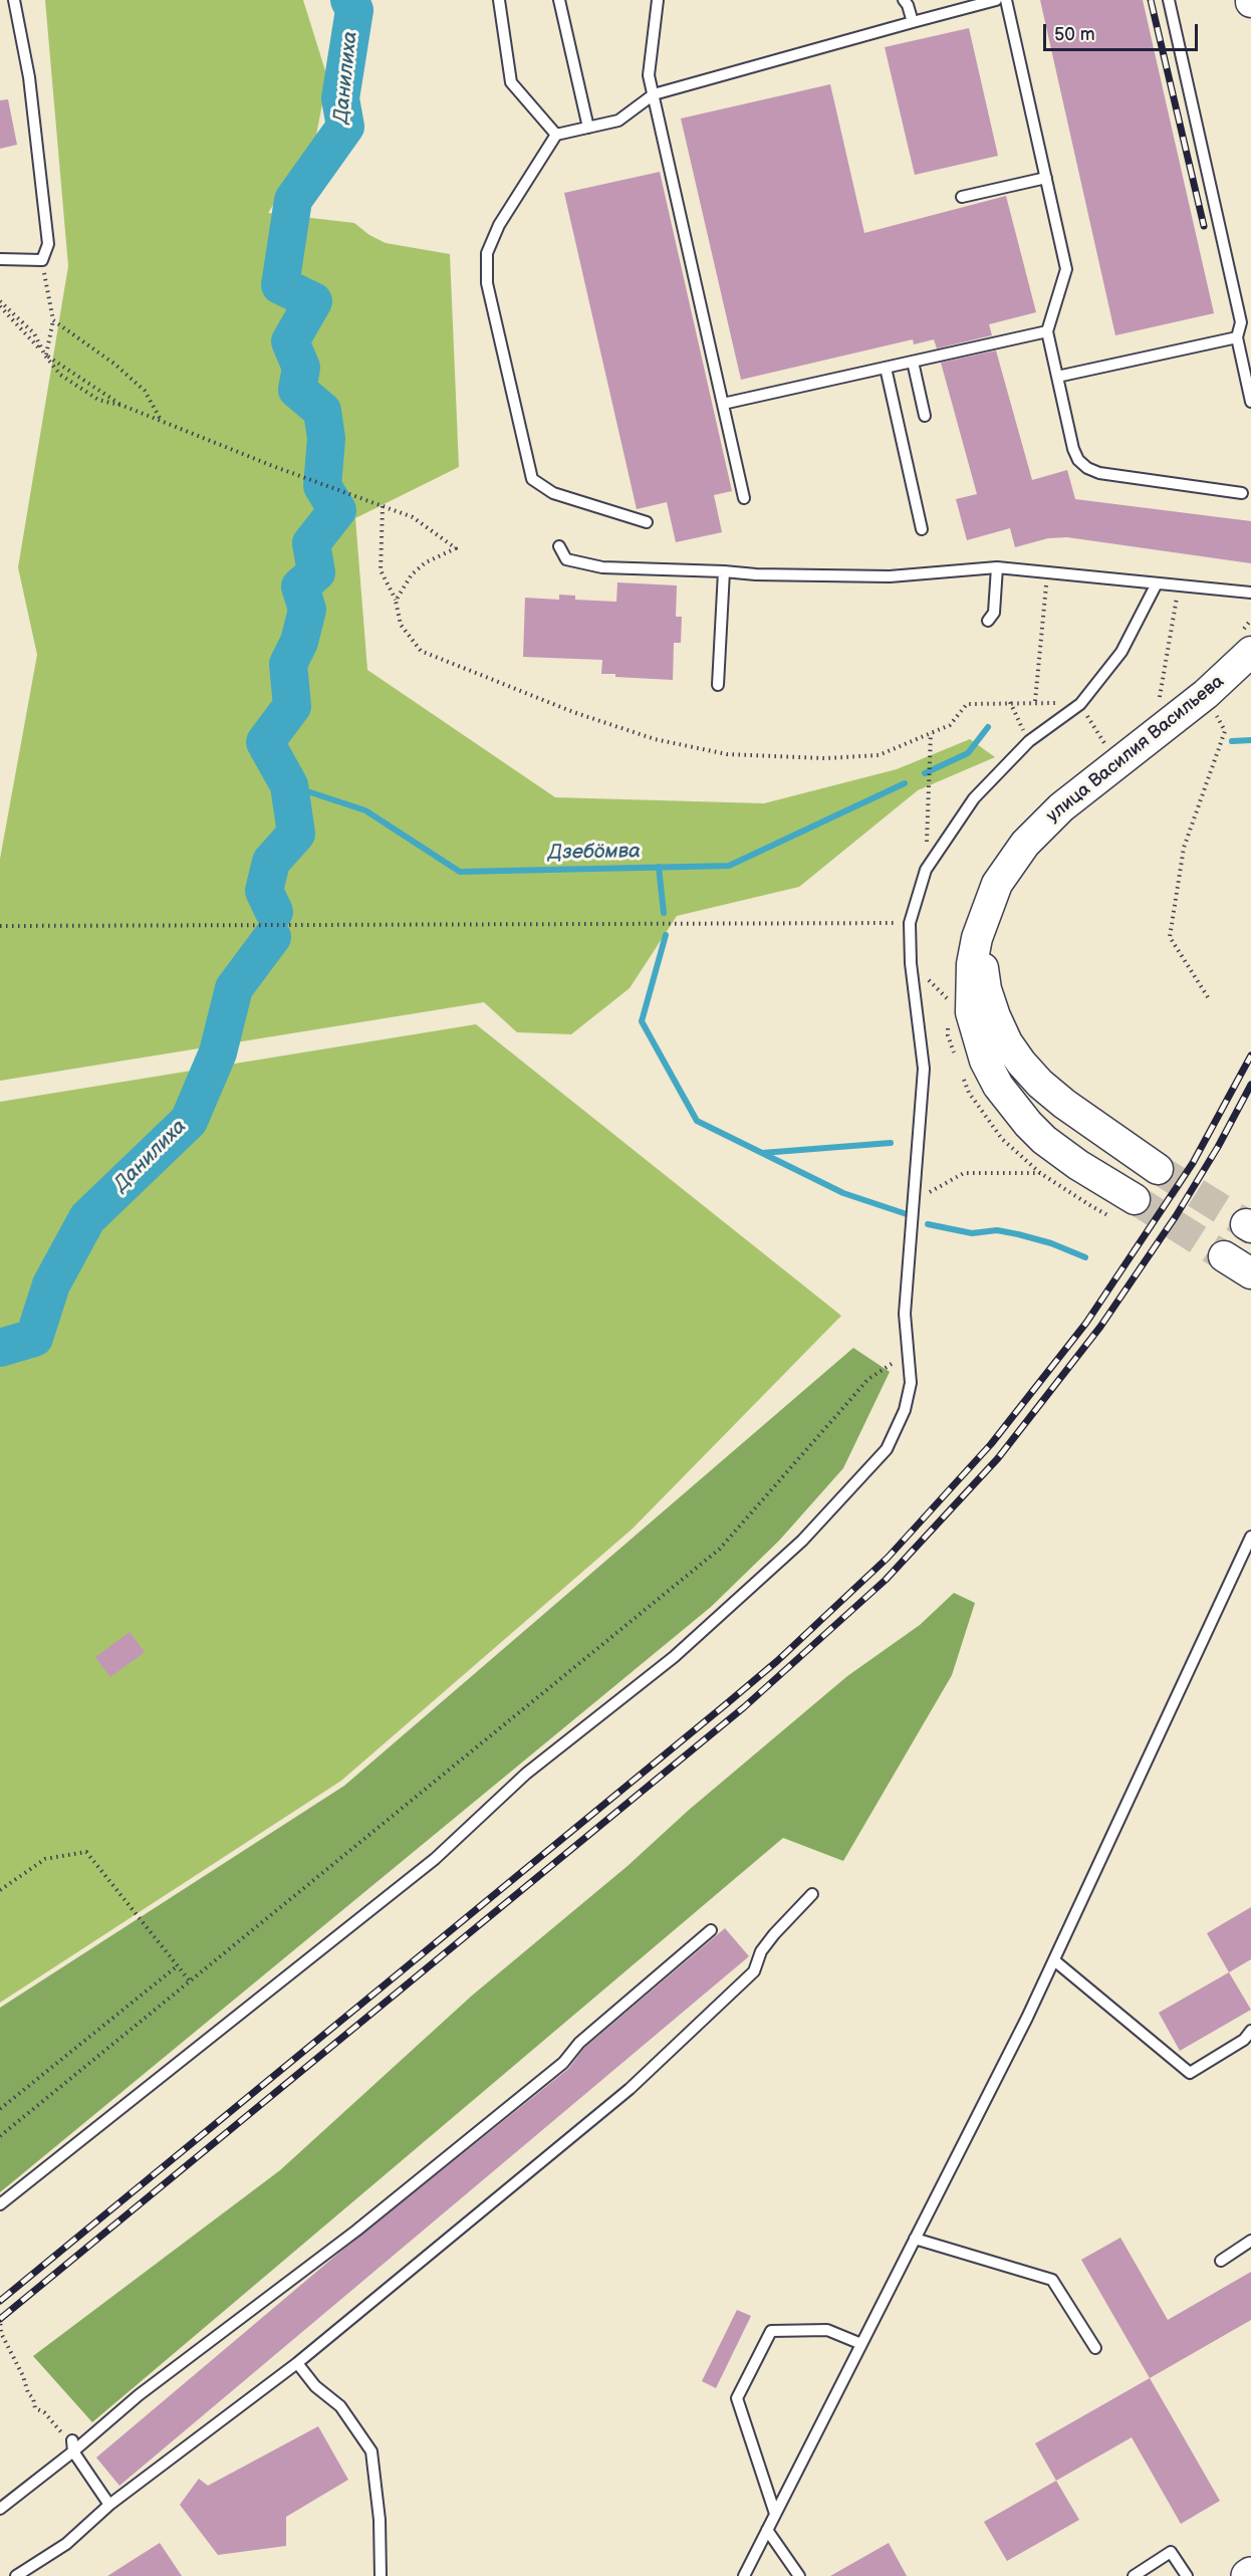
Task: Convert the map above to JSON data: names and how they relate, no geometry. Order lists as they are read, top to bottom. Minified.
{"streets":{"main road":["улица Василия Васильева"]},"water":["Данилиха","Дзебӧмва"],"scale_bar":"50 m"}
